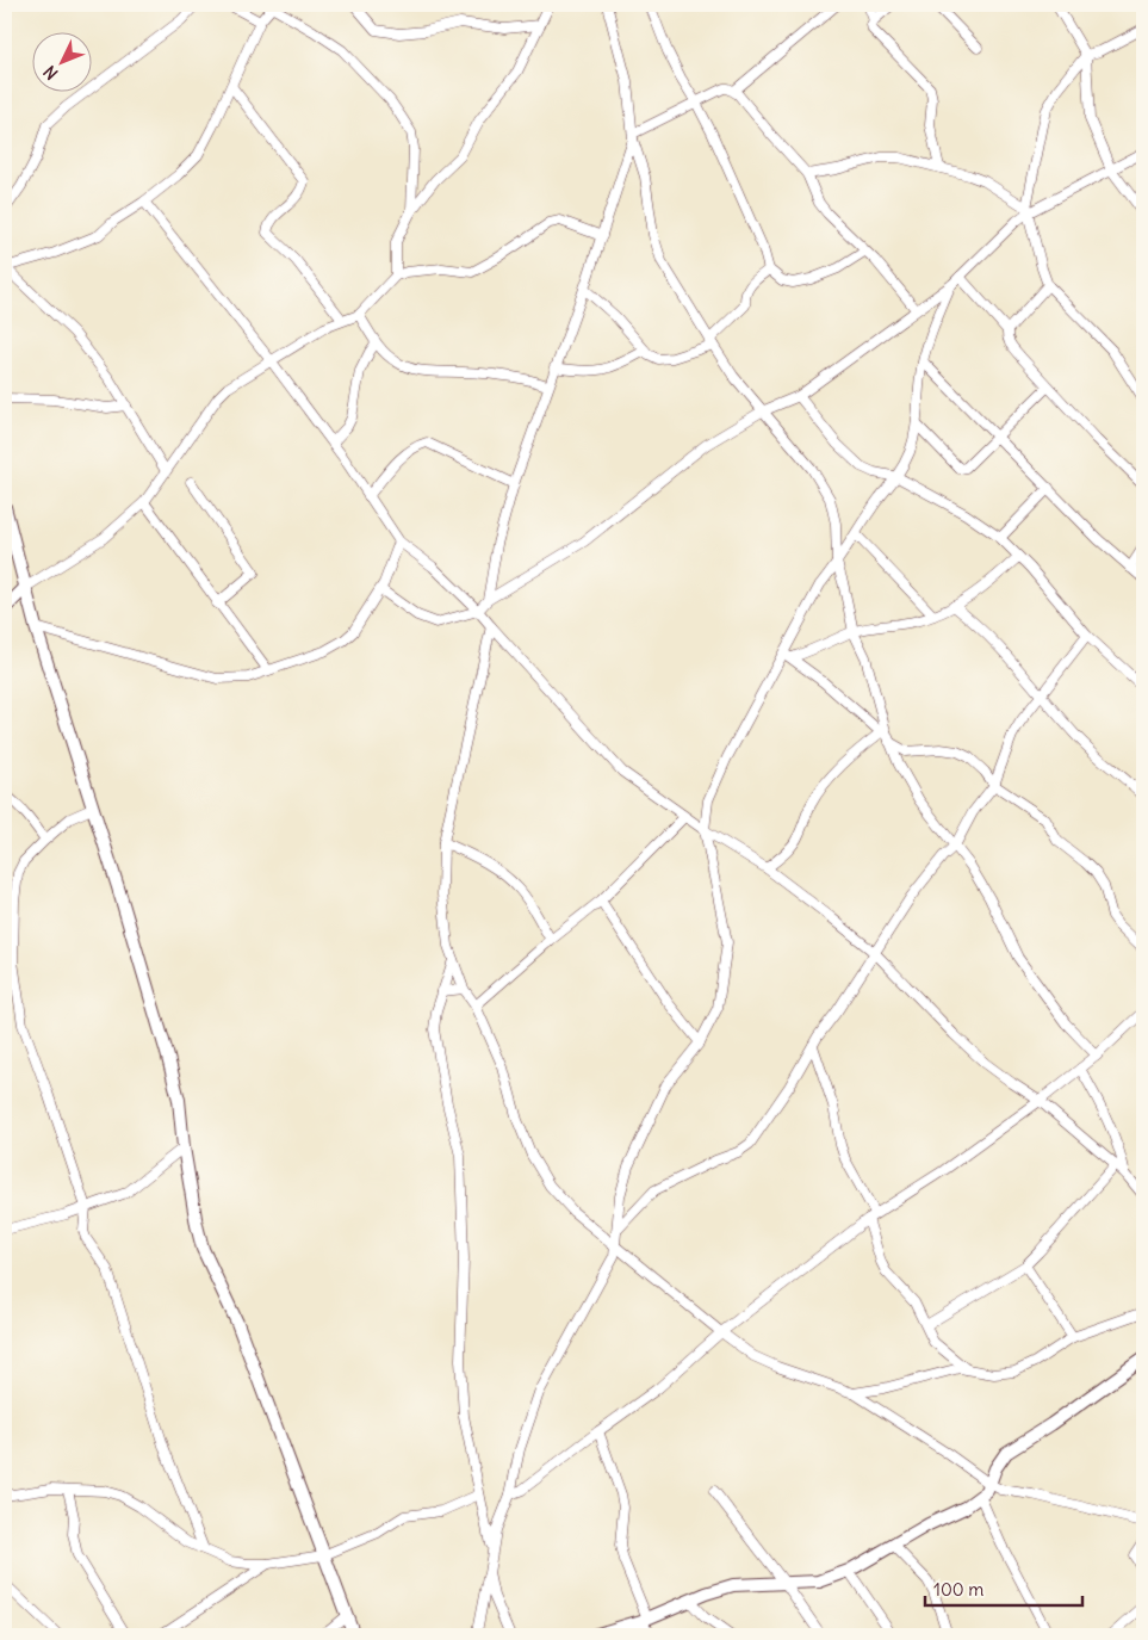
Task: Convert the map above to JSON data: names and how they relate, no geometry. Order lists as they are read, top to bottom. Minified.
{"scale_bar":"100 m","north":"bottom left"}
